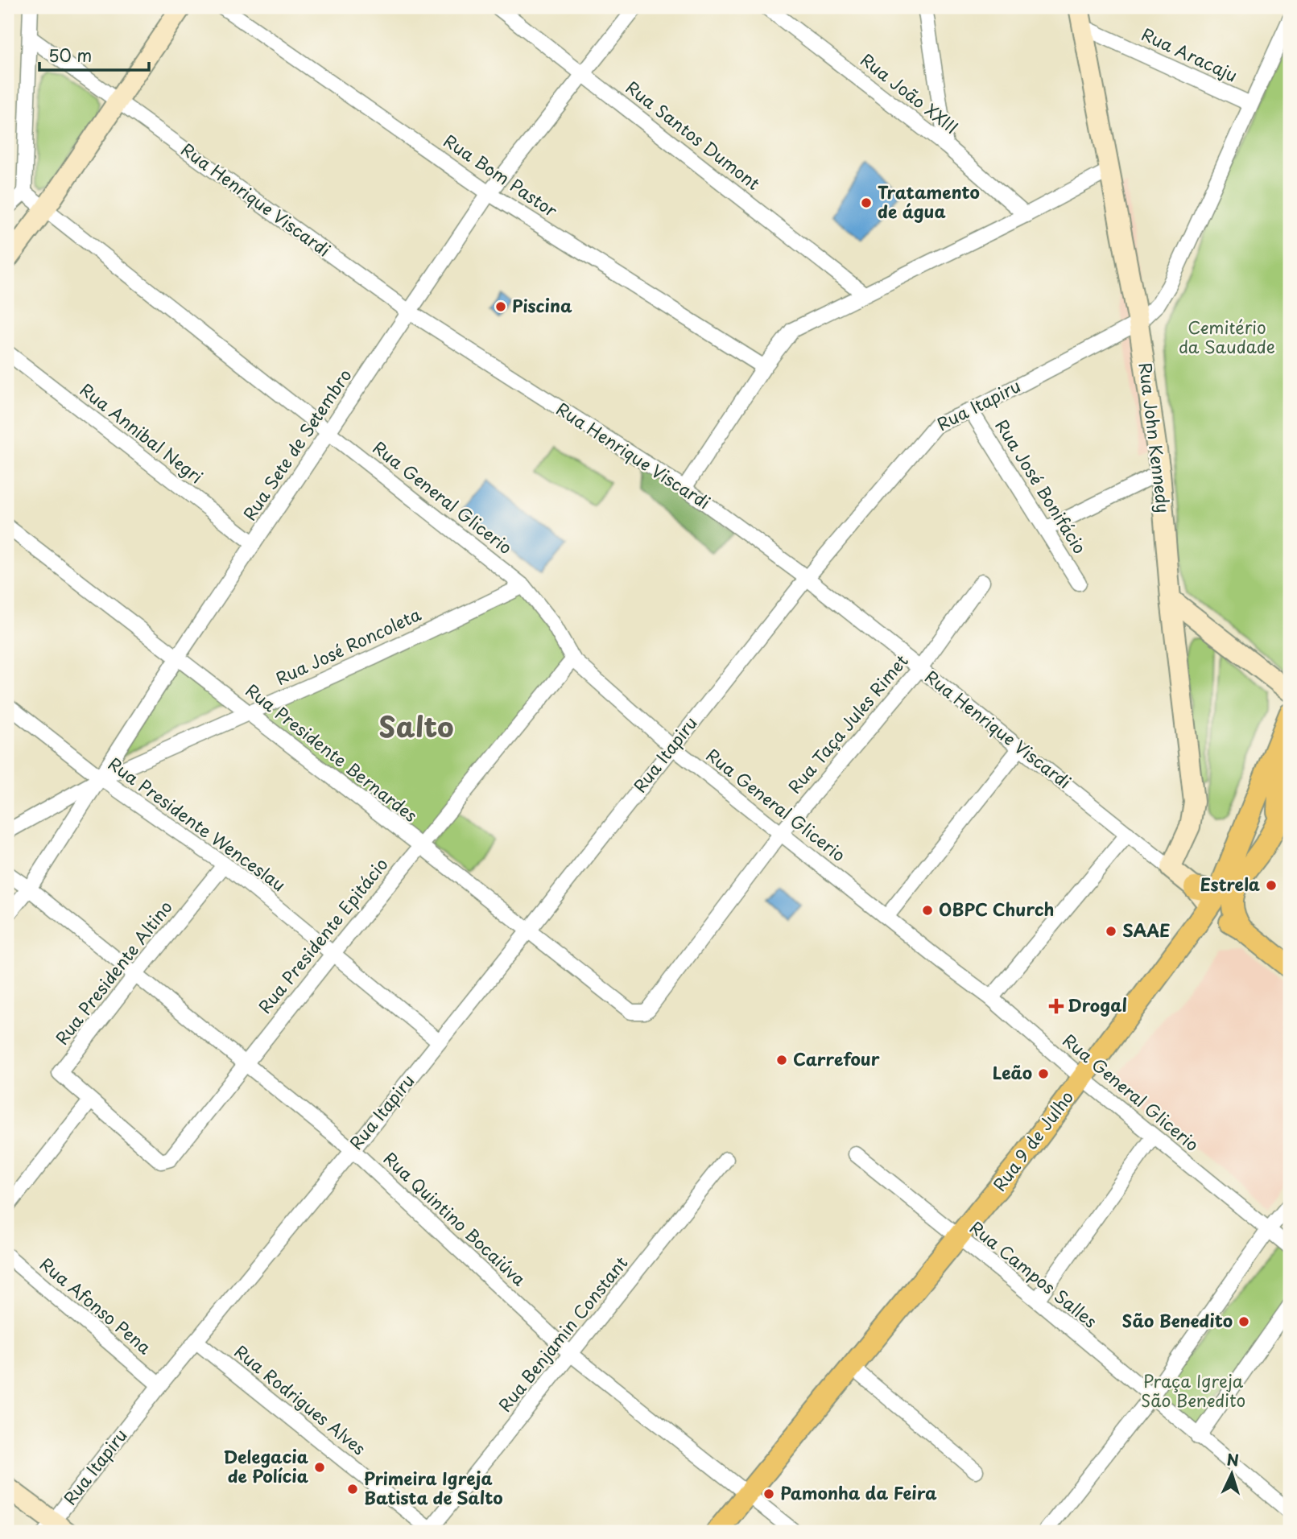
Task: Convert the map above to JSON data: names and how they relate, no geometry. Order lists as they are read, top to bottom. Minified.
{"streets":{"main road":["Rua 9 de Julho"],"street":["Rua Aracaju","Rua João XXIII","Rua Santos Dumont","Rua Bom Pastor","Rua Henrique Viscardi","Rua Itapiru","Rua Annibal Negri","Rua John Kennedy","Rua Sete de Setembro","Rua José Bonifácio","Rua General Glicerio","Rua José Roncoleta","Rua Taça Jules Rimet","Rua Presidente Bernardes","Rua Presidente Wenceslau","Rua Presidente Epitácio","Rua Presidente Altino","Rua Quintino Bocaiúva","Rua Campos Salles","Rua Afonso Pena","Rua Benjamin Constant","Rua Rodrigues Alves"]},"crossings":[["Rua Aracaju","Rua Itapiru"],["Rua Aracaju","Rua John Kennedy"],["Rua Santos Dumont","Rua Sete de Setembro"],["Rua Bom Pastor","Rua Sete de Setembro"],["Rua Henrique Viscardi","Rua Itapiru"],["Rua Henrique Viscardi","Rua John Kennedy"],["Rua Henrique Viscardi","Rua Sete de Setembro"],["Rua Henrique Viscardi","Rua Taça Jules Rimet"],["Rua Itapiru","Rua John Kennedy"],["Rua Itapiru","Rua José Bonifácio"],["Rua Itapiru","Rua General Glicerio"],["Rua Itapiru","Rua Presidente Bernardes"],["Rua Itapiru","Rua Presidente Wenceslau"],["Rua Itapiru","Rua Quintino Bocaiúva"],["Rua Itapiru","Rua Afonso Pena"],["Rua Itapiru","Rua Rodrigues Alves"],["Rua Annibal Negri","Rua Sete de Setembro"],["Rua Sete de Setembro","Rua General Glicerio"],["Rua Sete de Setembro","Rua José Roncoleta"],["Rua Sete de Setembro","Rua Presidente Bernardes"],["Rua Sete de Setembro","Rua Presidente Wenceslau"],["Rua Sete de Setembro","Rua Quintino Bocaiúva"],["Rua General Glicerio","Rua José Roncoleta"],["Rua General Glicerio","Rua Taça Jules Rimet"],["Rua General Glicerio","Rua Presidente Epitácio"],["Rua General Glicerio","Rua 9 de Julho"],["Rua José Roncoleta","Rua Presidente Bernardes"],["Rua José Roncoleta","Rua Presidente Wenceslau"],["Rua Taça Jules Rimet","Rua Presidente Bernardes"],["Rua Presidente Bernardes","Rua Presidente Epitácio"],["Rua Presidente Wenceslau","Rua Presidente Epitácio"],["Rua Presidente Wenceslau","Rua Presidente Altino"],["Rua Presidente Epitácio","Rua Presidente Altino"],["Rua Presidente Epitácio","Rua Quintino Bocaiúva"],["Rua Presidente Altino","Rua Quintino Bocaiúva"],["Rua 9 de Julho","Rua Quintino Bocaiúva"],["Rua 9 de Julho","Rua Campos Salles"],["Rua Quintino Bocaiúva","Rua Benjamin Constant"],["Rua Benjamin Constant","Rua Rodrigues Alves"]],"districts":["Salto"],"parks":["Cemitério da Saudade","Praça Igreja São Benedito"],"places":{"other":["Tratamento de água","Piscina","Estrela","OBPC Church","SAAE","Carrefour","Leão","São Benedito","Delegacia de Polícia","Primeira Igreja Batista de Salto","Pamonha da Feira"],"health":["Drogal"]},"scale_bar":"50 m","north":"top"}
